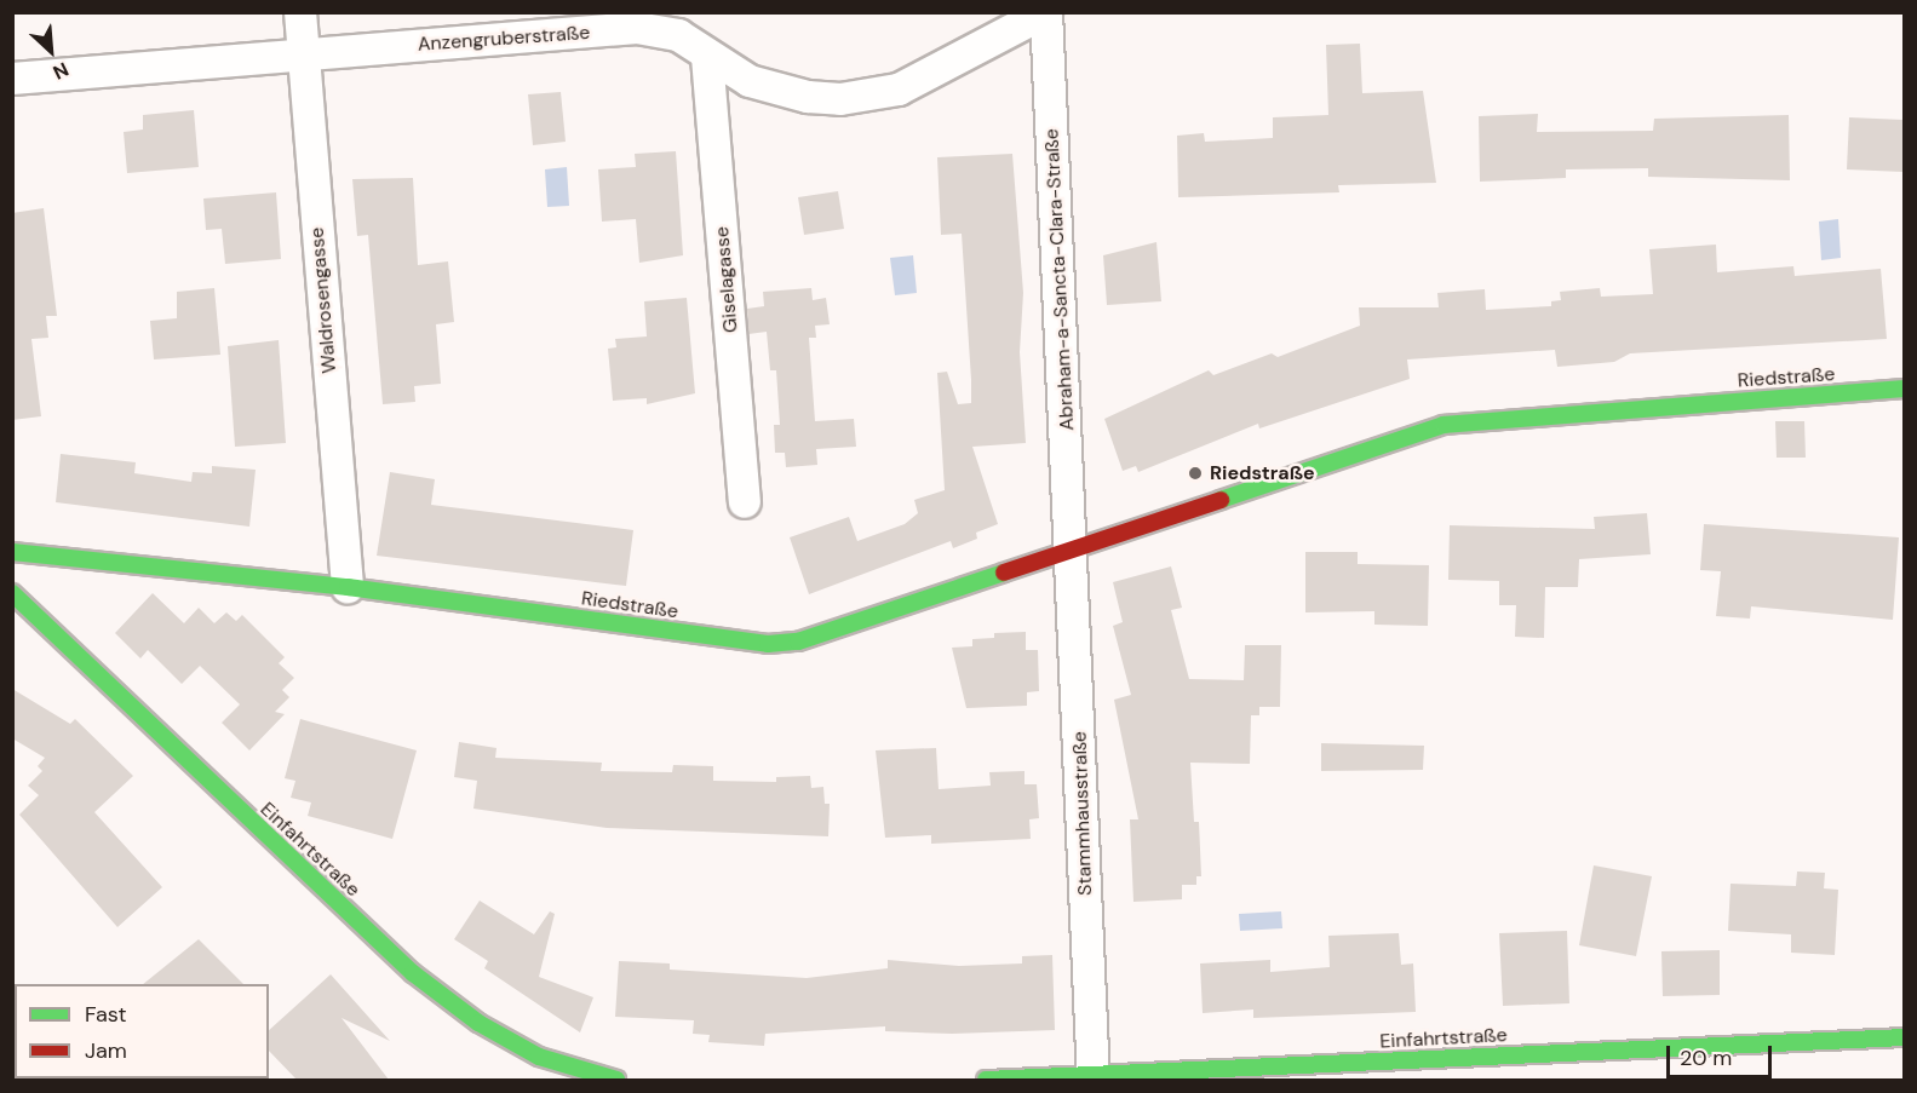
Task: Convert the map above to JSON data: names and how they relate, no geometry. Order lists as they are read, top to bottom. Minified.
{"streets":{"street":["Anzengruberstraße","Giselagasse","Abraham-a-Sancta-Clara-Straße","Waldrosengasse","Riedstraße","Stammhausstraße","Einfahrtstraße"]},"crossings":[["Anzengruberstraße","Giselagasse"],["Anzengruberstraße","Abraham-a-Sancta-Clara-Straße"],["Anzengruberstraße","Waldrosengasse"],["Abraham-a-Sancta-Clara-Straße","Riedstraße"],["Abraham-a-Sancta-Clara-Straße","Stammhausstraße"],["Waldrosengasse","Riedstraße"],["Riedstraße","Stammhausstraße"],["Stammhausstraße","Einfahrtstraße"]],"places":["Riedstraße"],"legend":["Fast","Jam"],"scale_bar":"20 m","north":"bottom right"}
